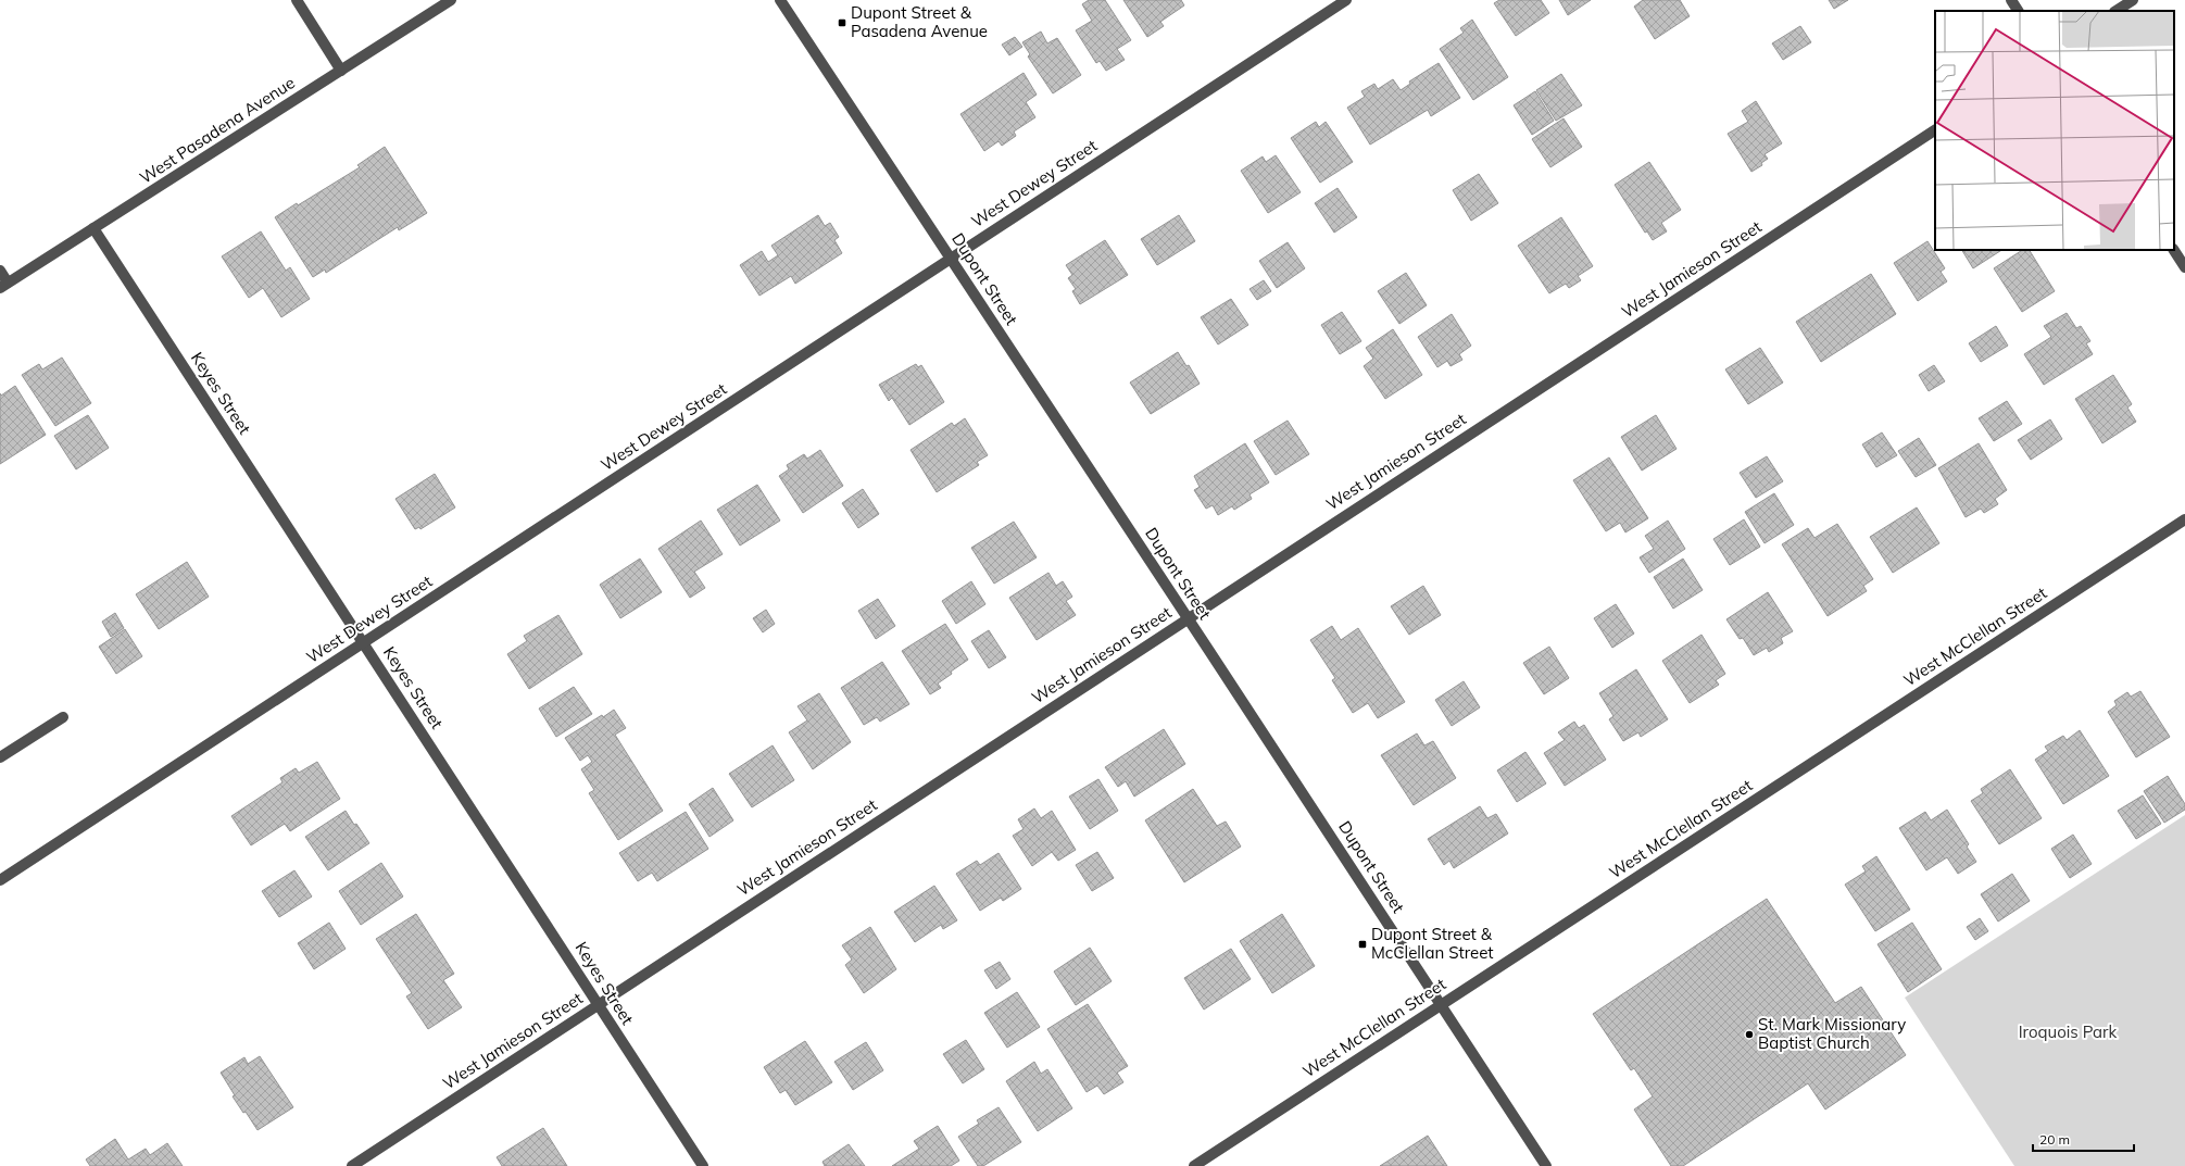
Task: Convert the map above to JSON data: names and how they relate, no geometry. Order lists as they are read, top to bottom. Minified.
{"streets":{"street":["West Pasadena Avenue","West Dewey Street","West Jamieson Street","Dupont Street","Keyes Street","West McClellan Street"]},"crossings":[["West Pasadena Avenue","Keyes Street"],["West Dewey Street","Dupont Street"],["West Dewey Street","Keyes Street"],["West Jamieson Street","Dupont Street"],["West Jamieson Street","Keyes Street"],["Dupont Street","West McClellan Street"]],"parks":["Iroquois Park"],"places":{"transit":["Dupont Street & Pasadena Avenue","Dupont Street & McClellan Street"],"other":["St. Mark Missionary Baptist Church"]},"scale_bar":"20 m"}
